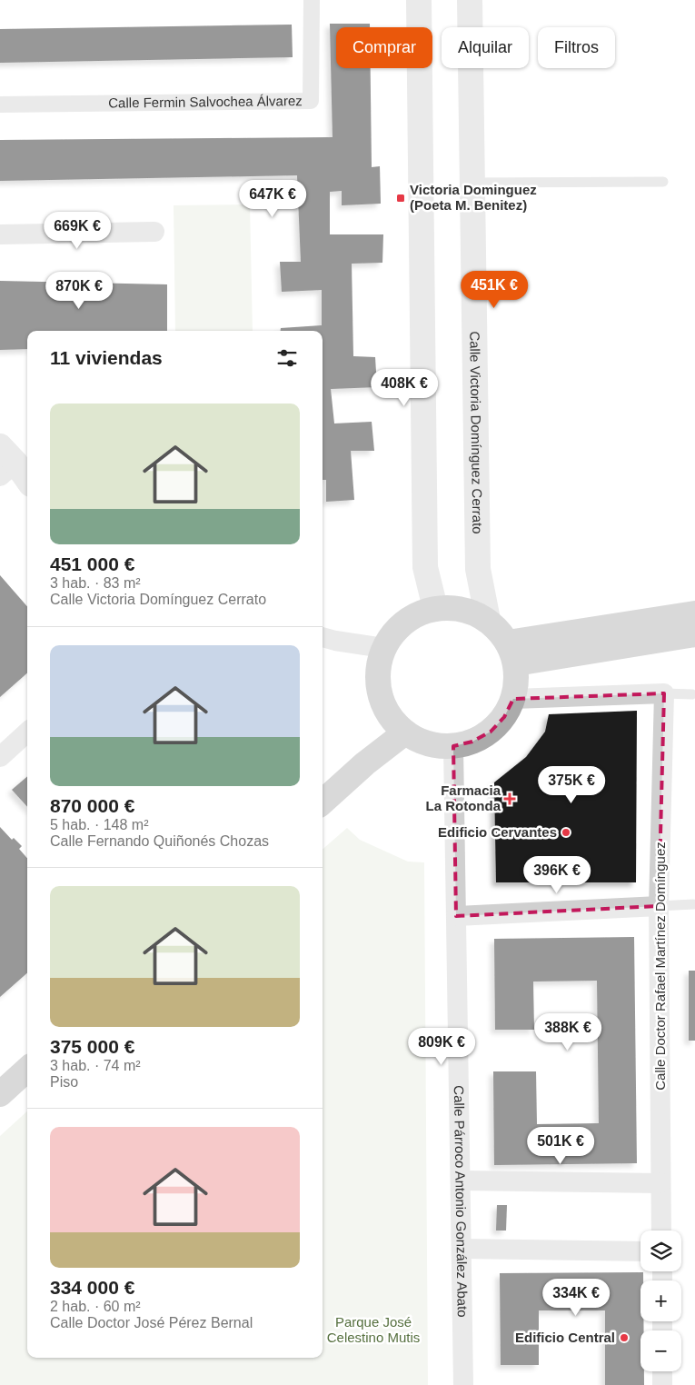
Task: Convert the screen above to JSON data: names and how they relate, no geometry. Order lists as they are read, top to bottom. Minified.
{"streets":{"street":["Calle Fermin Salvochea Álvarez","Calle Victoria Domínguez Cerrato","Calle Doctor Rafael Martínez Domínguez","Calle Párroco Antonio González Abato"]},"crossings":[["Calle Victoria Domínguez Cerrato","Calle Párroco Antonio González Abato"]],"parks":["Parque José Celestino Mutis"],"places":{"transit":["Victoria Dominguez (Poeta M. Benitez)"],"health":["Farmacia La Rotonda"],"other":["Edificio Cervantes","Edificio Central"]},"page":{"chip":["Comprar","Alquilar","Filtros"],"price":["647K €","669K €","451K €","870K €","408K €","375K €","396K €","388K €","809K €","501K €","334K €"],"heading":"11 viviendas","list":[{"name":"451 000 €","note":"3 hab. · 83 m² · Calle Victoria Domínguez Cerrato"},{"name":"870 000 €","note":"5 hab. · 148 m² · Calle Fernando Quiñonés Chozas"},{"name":"375 000 €","note":"3 hab. · 74 m² · Piso"},{"name":"334 000 €","note":"2 hab. · 60 m² · Calle Doctor José Pérez Bernal"}],"map_buttons":["+","−"]}}
